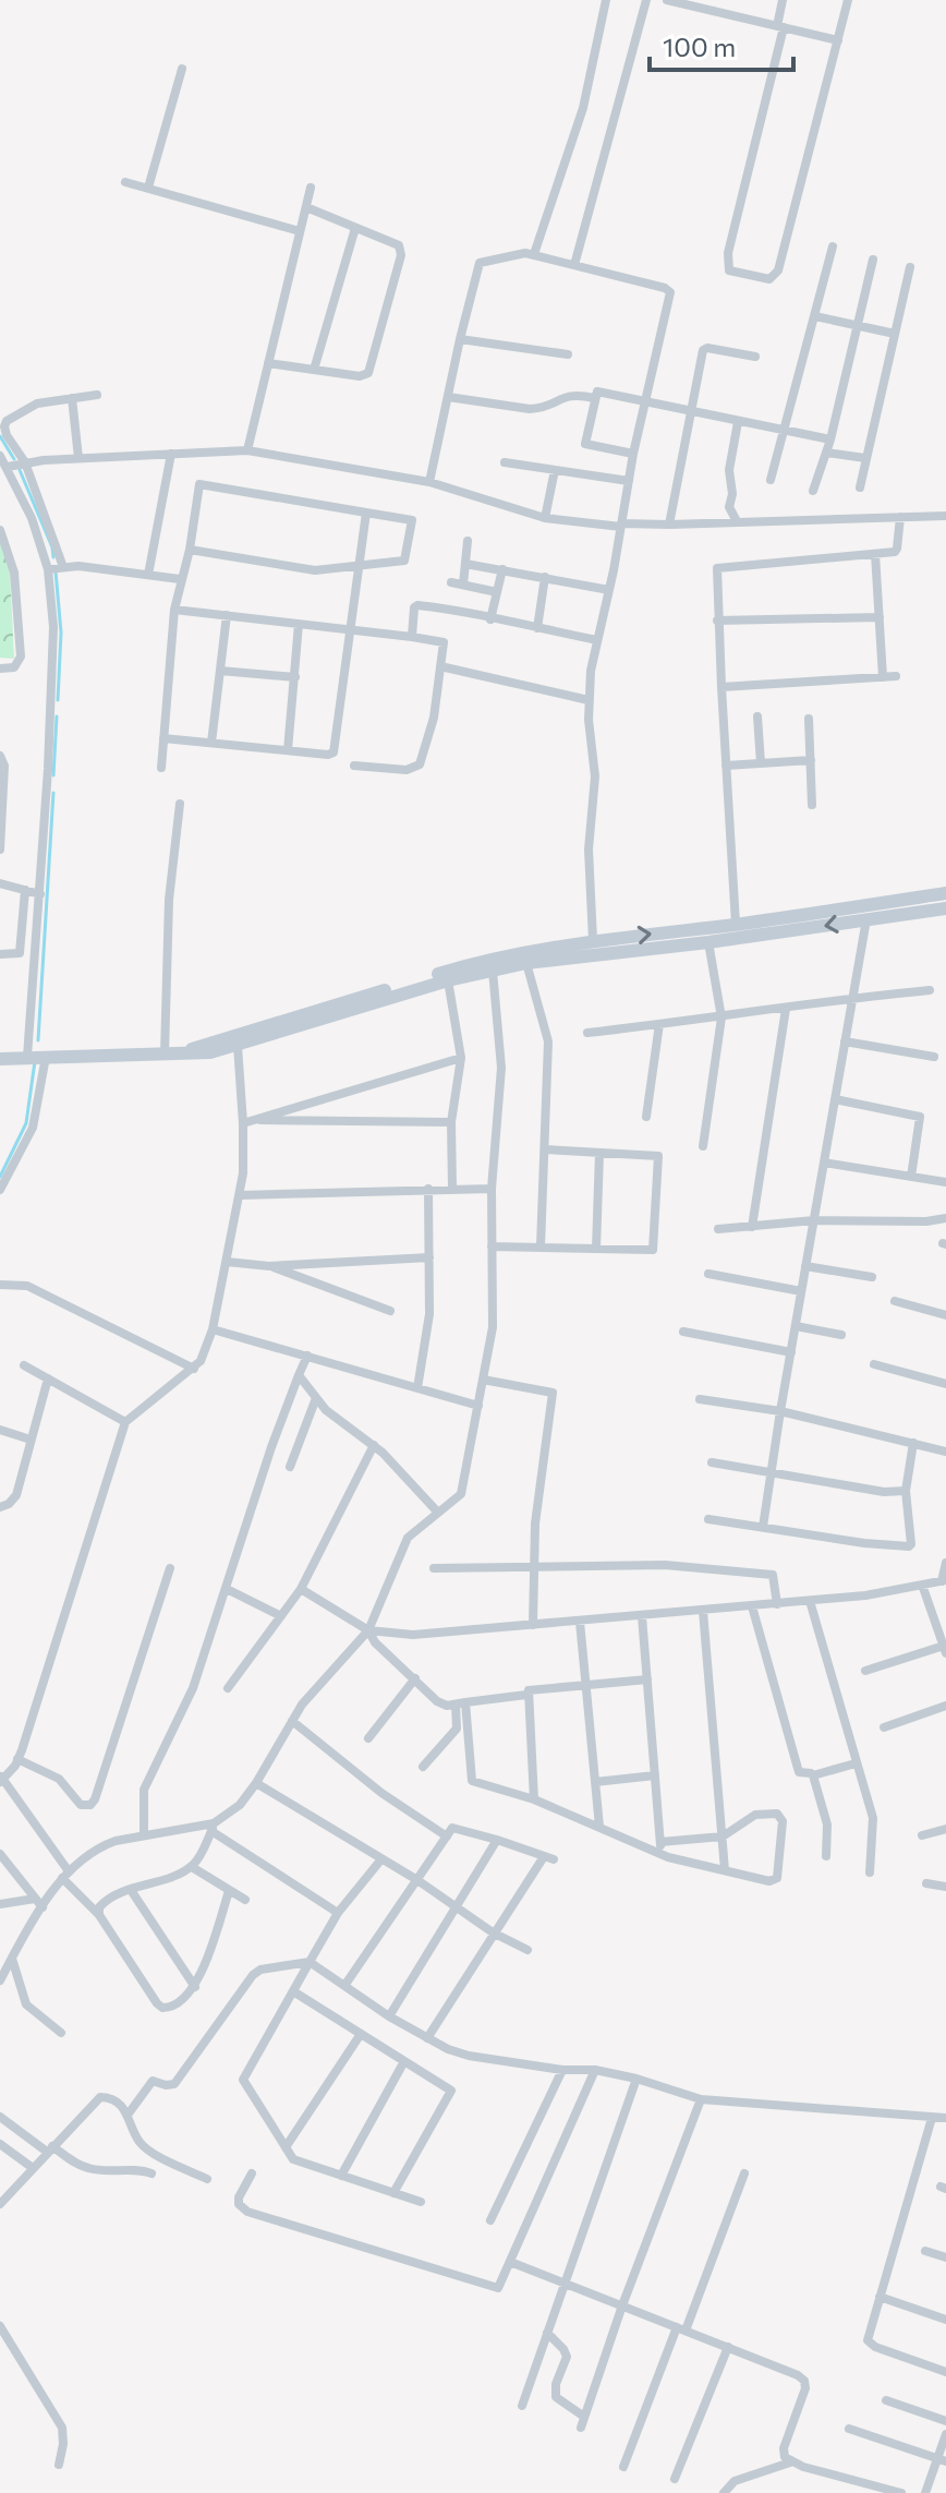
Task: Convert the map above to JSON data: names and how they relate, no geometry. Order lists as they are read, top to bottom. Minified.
{"scale_bar":"100 m"}
